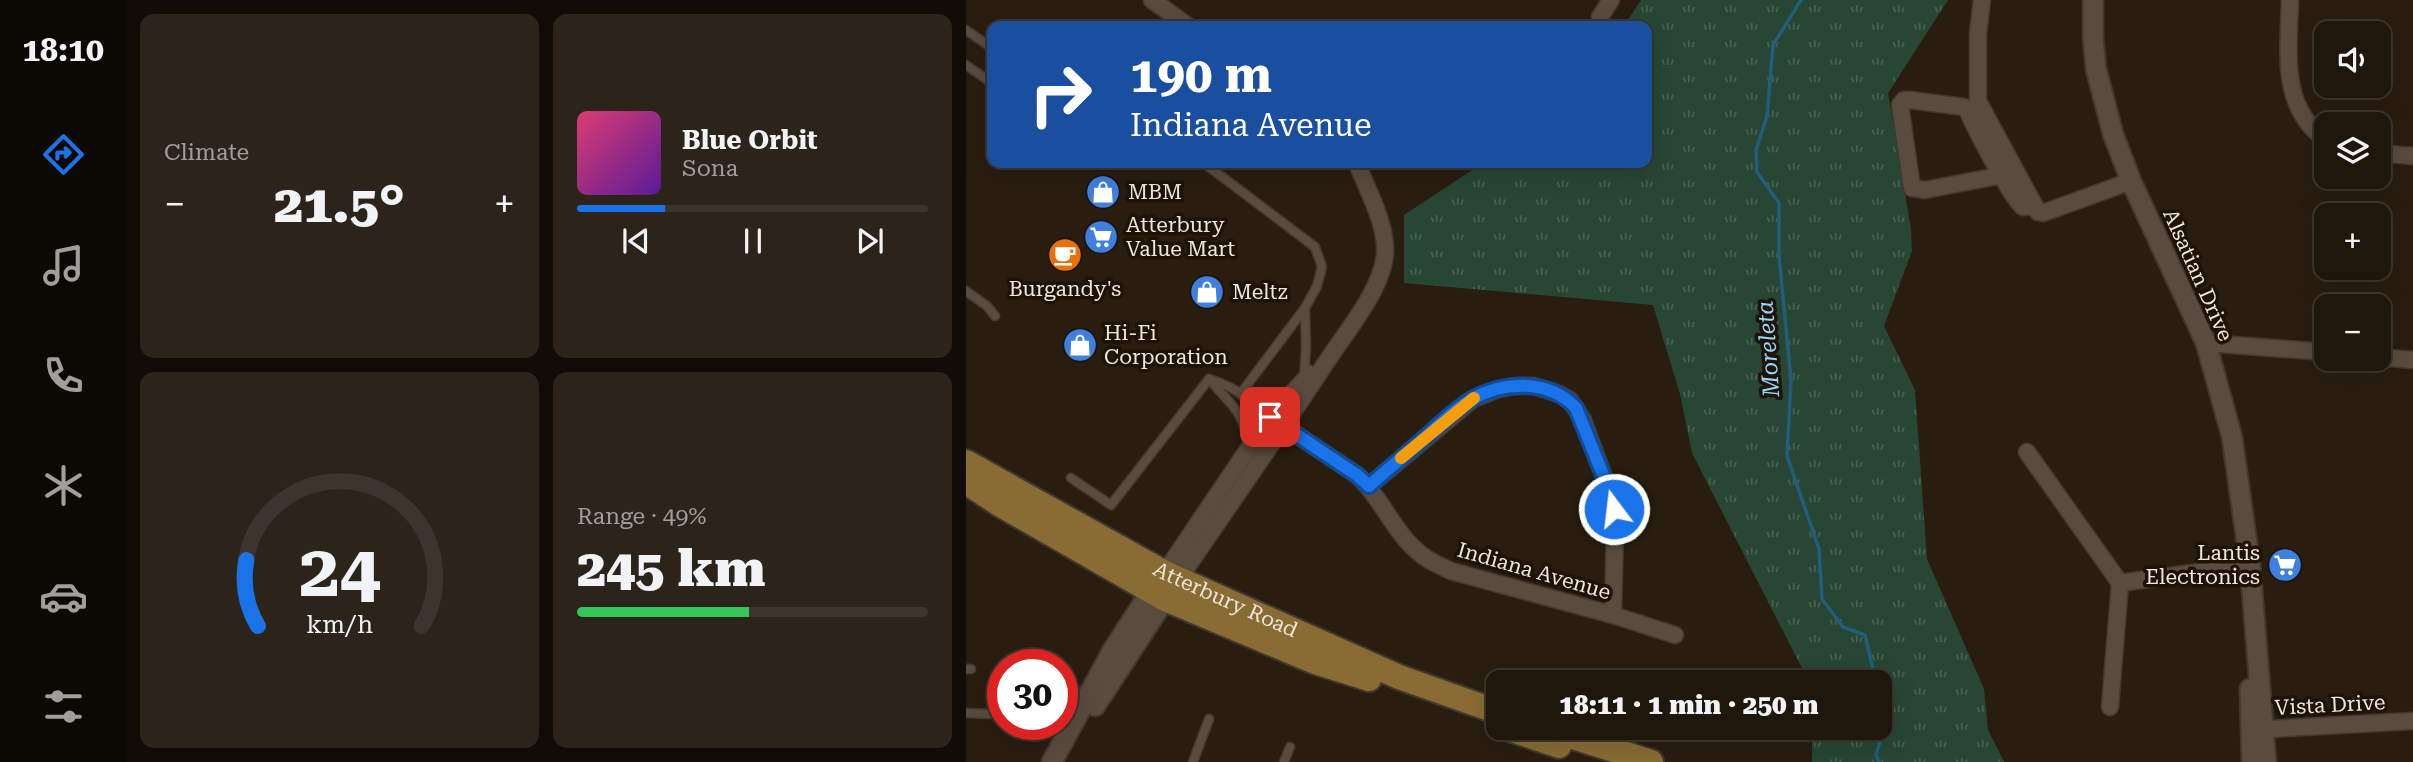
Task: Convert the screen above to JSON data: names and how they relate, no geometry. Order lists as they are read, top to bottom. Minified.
{"streets":{"main road":["Atterbury Road"],"street":["Alsatian Drive","Indiana Avenue","Vista Drive"]},"crossings":[["Alsatian Drive","Vista Drive"]],"water":["Moreleta"],"places":{"shop":["MBM","Meltz","Hi-Fi Corporation"],"supermarket":["Atterbury Value Mart","Lantis Electronics"],"cafe":["Burgandy's"]},"page":{"tabs":"18:10","tile":["Climate",["Range · 49%","245 km"]],"map_buttons":["+","−"],"turn":["190 m","Indiana Avenue"],"song":["Blue Orbit","Sona"],"heat":["−","21.5°","+"],"limit":"30","trip":"18:11 · 1 min · 250 m","gauge":["24","km/h"]}}
